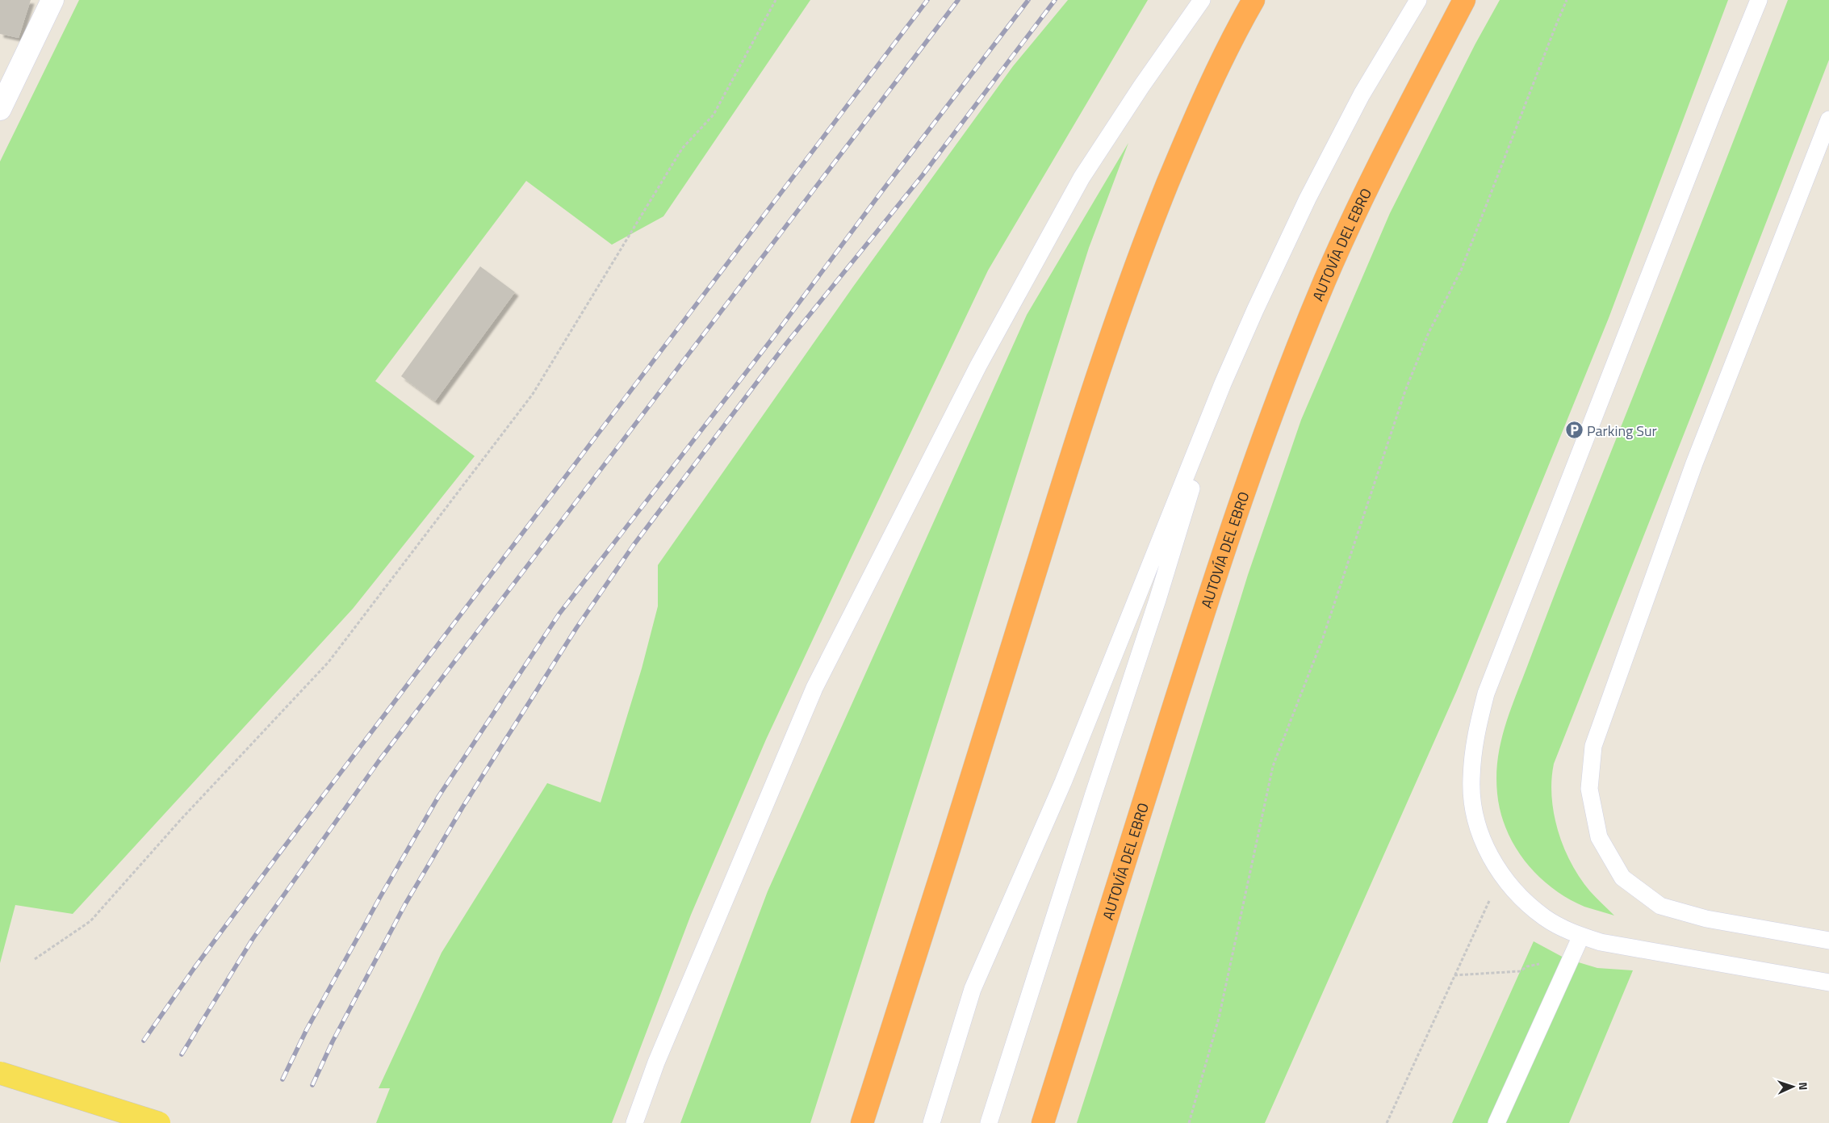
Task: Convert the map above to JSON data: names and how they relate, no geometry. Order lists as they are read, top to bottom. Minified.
{"streets":{"highway":["AUTOVÍA DEL EBRO"]},"places":{"parking":["Parking Sur"]},"north":"right"}
